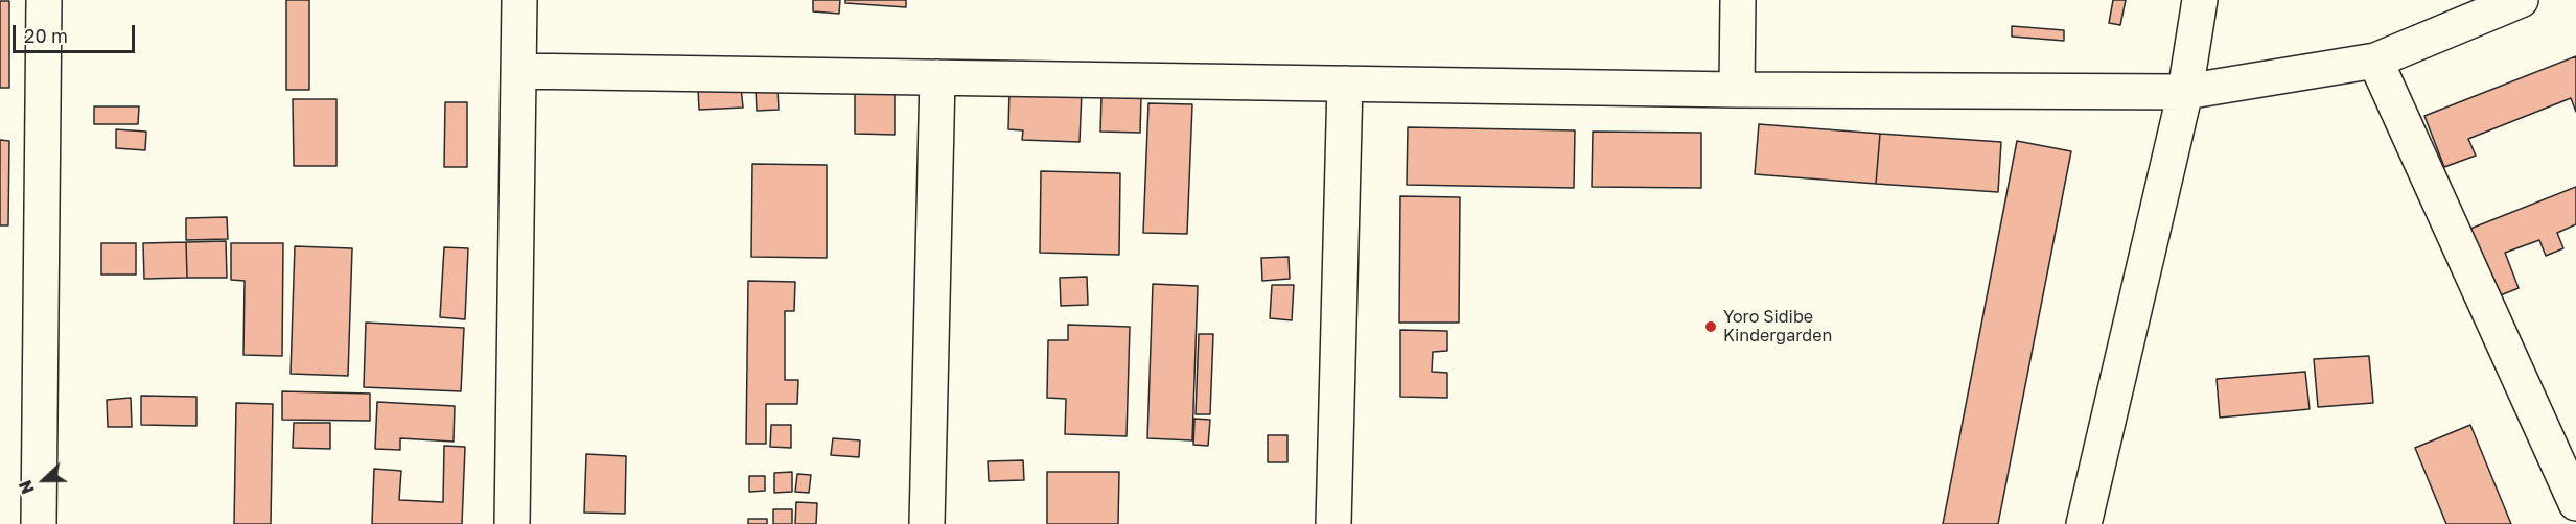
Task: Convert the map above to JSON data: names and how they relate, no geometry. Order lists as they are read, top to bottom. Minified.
{"places":["Yoro Sidibe Kindergarden"],"scale_bar":"20 m","north":"left"}
